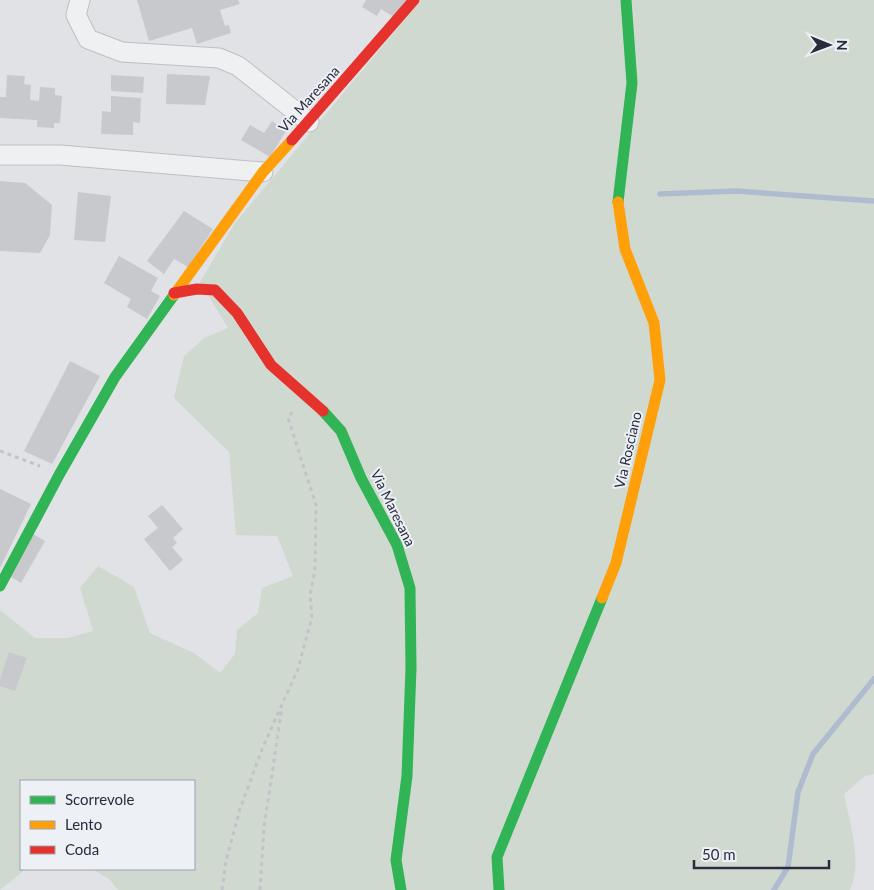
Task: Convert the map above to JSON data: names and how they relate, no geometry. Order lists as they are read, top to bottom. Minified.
{"streets":{"street":["Via Maresana","Via Rosciano"]},"legend":["Scorrevole","Lento","Coda"],"scale_bar":"50 m","north":"right"}
